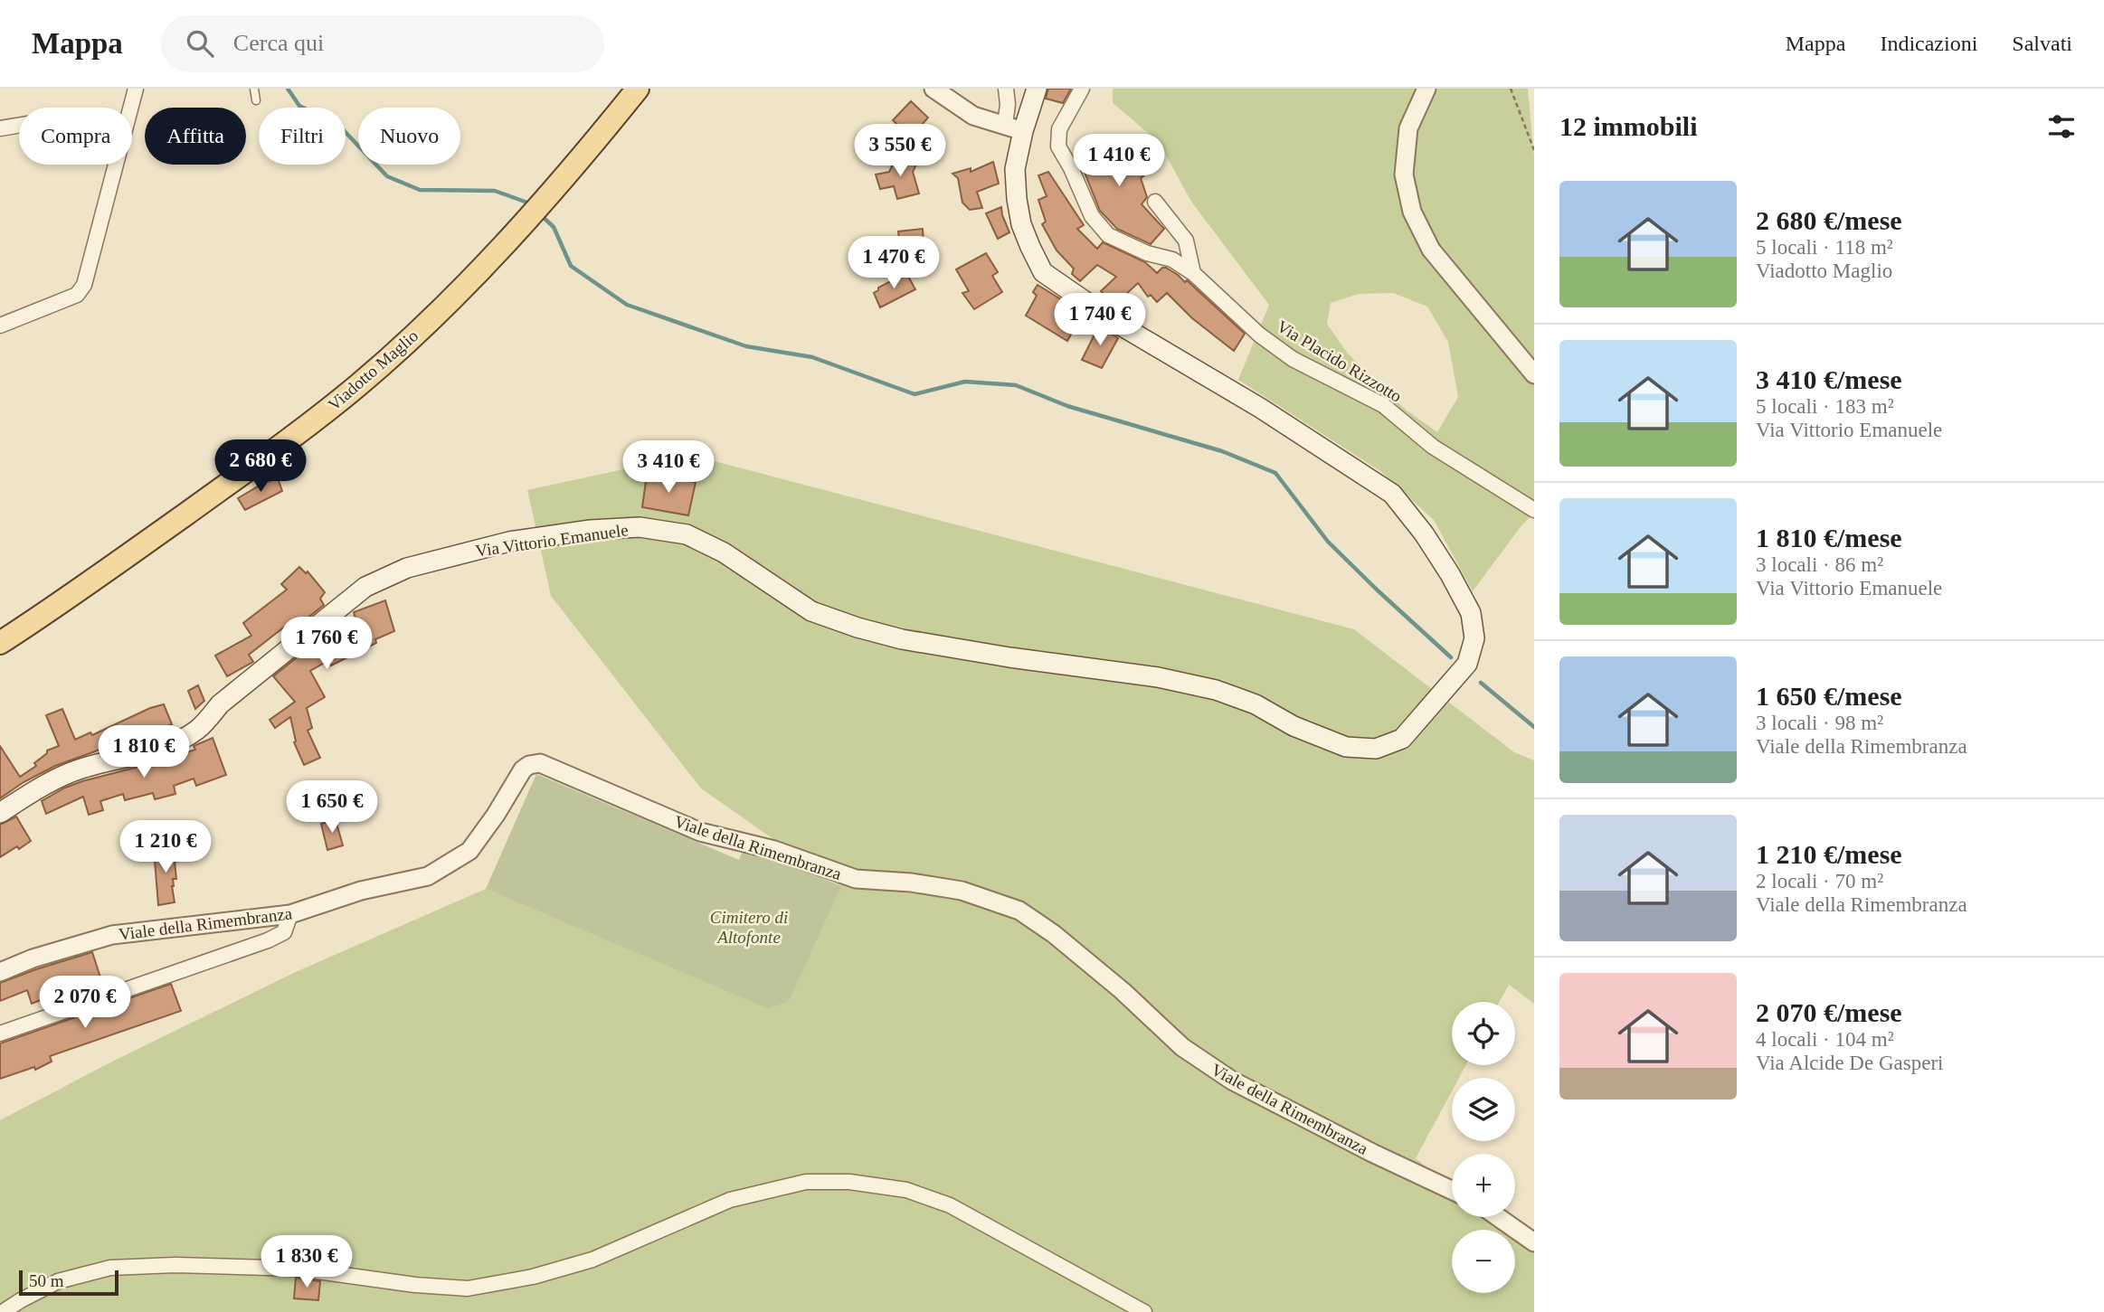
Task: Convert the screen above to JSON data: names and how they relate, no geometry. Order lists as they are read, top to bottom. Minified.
{"streets":{"main road":["Viadotto Maglio","Via Vittorio Emanuele"],"street":["Via Placido Rizzotto","Viale della Rimembranza"]},"parks":["Cimitero di Altofonte"],"scale_bar":"50 m","page":{"header":"Mappa","search":"Cerca qui","nav":["Mappa","Indicazioni","Salvati"],"heading":"12 immobili","chip":["Compra","Affitta","Filtri","Nuovo"],"price":["3 550 €","1 410 €","1 470 €","1 740 €","2 680 €","3 410 €","1 760 €","1 810 €","1 650 €","1 210 €","2 070 €","1 830 €"],"list":[{"name":"2 680 €/mese","note":"5 locali · 118 m² · Viadotto Maglio"},{"name":"3 410 €/mese","note":"5 locali · 183 m² · Via Vittorio Emanuele"},{"name":"1 810 €/mese","note":"3 locali · 86 m² · Via Vittorio Emanuele"},{"name":"1 650 €/mese","note":"3 locali · 98 m² · Viale della Rimembranza"},{"name":"1 210 €/mese","note":"2 locali · 70 m² · Viale della Rimembranza"},{"name":"2 070 €/mese","note":"4 locali · 104 m² · Via Alcide De Gasperi"}],"map_buttons":["+","−"],"scale":"50 m"}}
